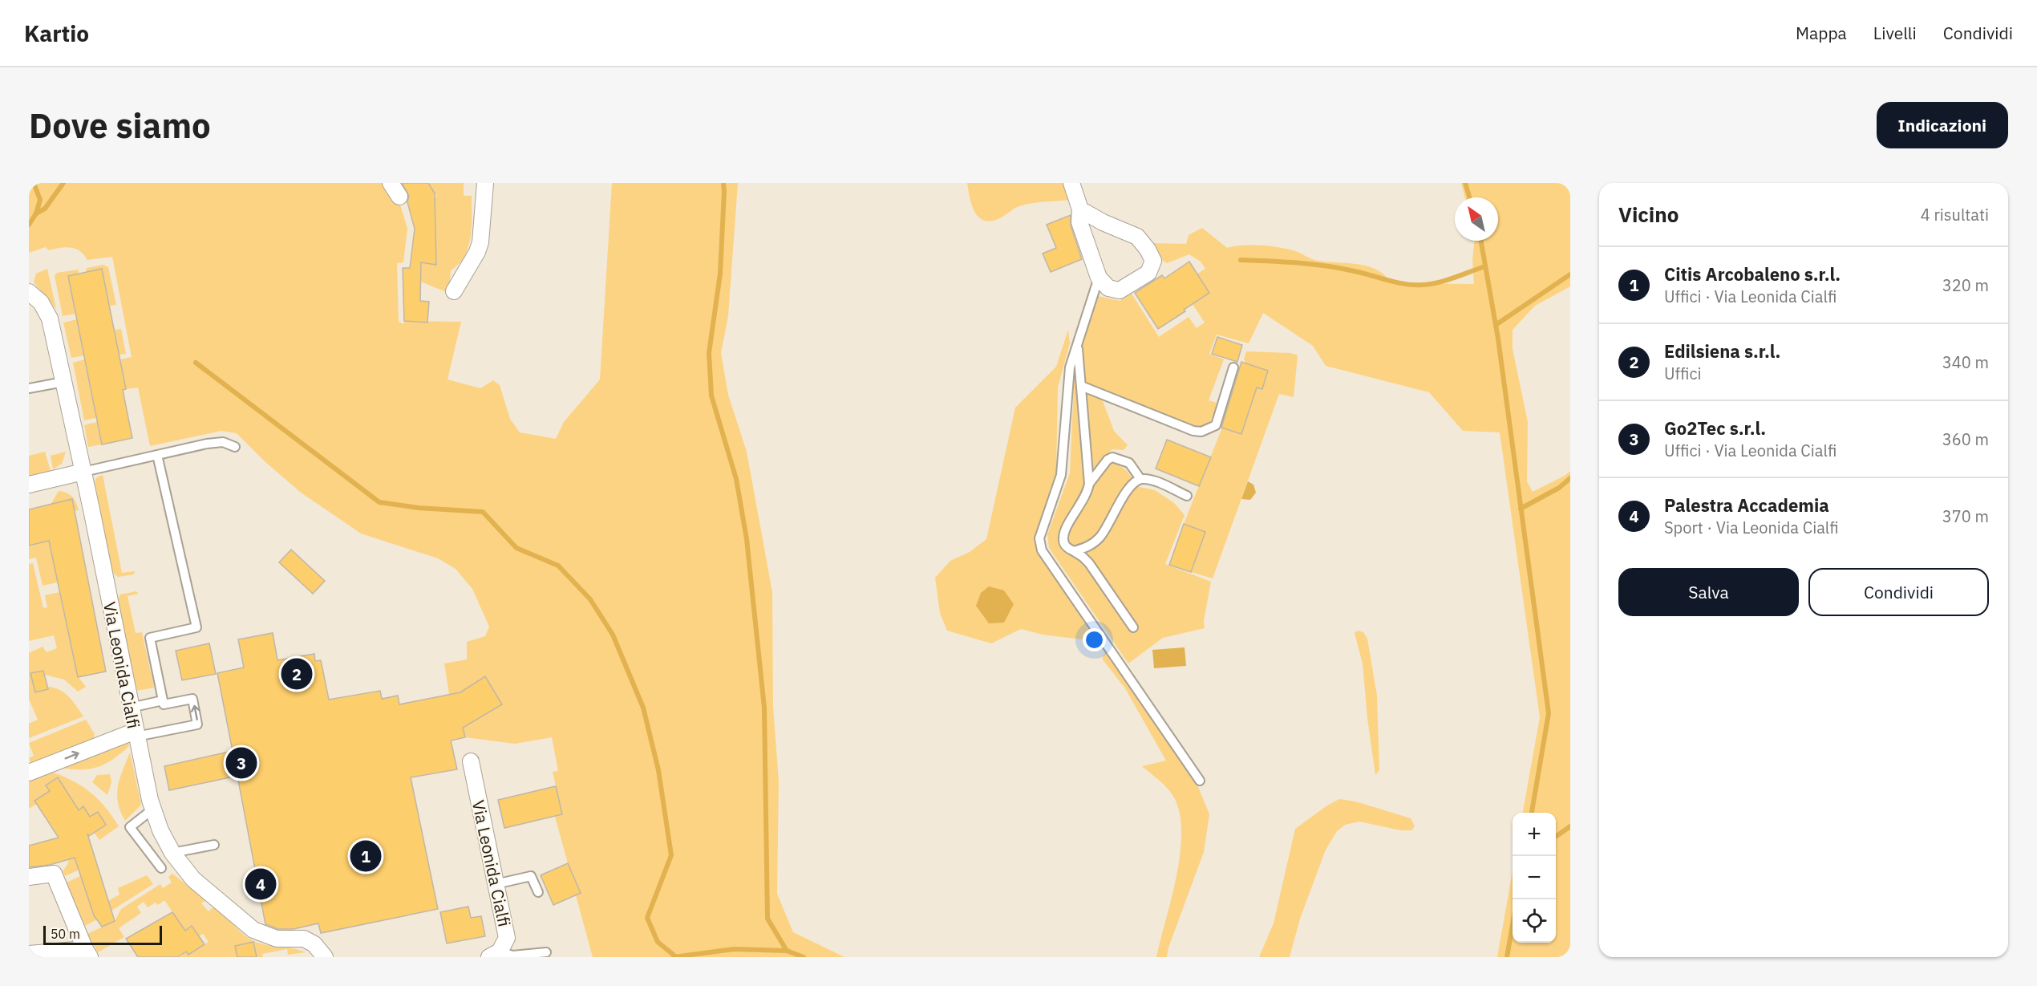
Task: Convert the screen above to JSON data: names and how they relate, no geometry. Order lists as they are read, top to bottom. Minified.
{"streets":{"street":["Via Leonida Cialfi"]},"scale_bar":"50 m","north":"top left","page":{"header":"Kartio","nav":["Mappa","Livelli","Condividi"],"buttons":["Indicazioni",["Salva","Condividi"]],"title":"Dove siamo","heading":["Vicino","4 risultati"],"list":[{"mark":"1","name":"Citis Arcobaleno s.r.l.","note":"Uffici · Via Leonida Cialfi","value":"320 m"},{"mark":"2","name":"Edilsiena s.r.l.","note":"Uffici","value":"340 m"},{"mark":"3","name":"Go2Tec s.r.l.","note":"Uffici · Via Leonida Cialfi","value":"360 m"},{"mark":"4","name":"Palestra Accademia","note":"Sport · Via Leonida Cialfi","value":"370 m"}],"pins":["2","3","1","4"],"map_buttons":["+","−"],"scale":"50 m"}}
